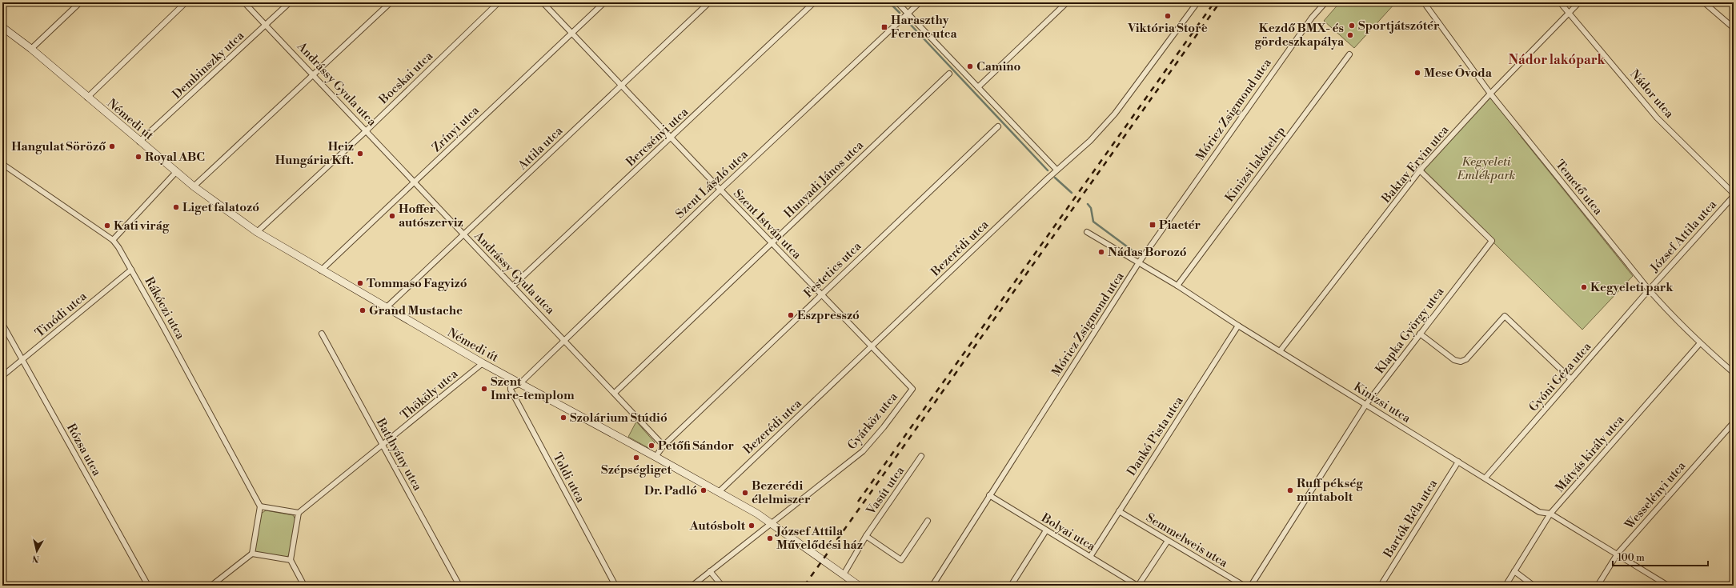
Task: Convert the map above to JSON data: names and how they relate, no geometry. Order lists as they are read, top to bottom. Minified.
{"streets":{"main road":["Némedi út"],"street":["Dembinszky utca","Bocskai utca","Andrássy Gyula utca","Nádor utca","Móricz Zsigmond utca","Zrínyi utca","Bercsényi utca","Attila utca","Kinizsi lakótelep","Baktay Ervin utca","Hunyadi János utca","Szent László utca","Temető utca","Szent István utca","József Attila utca","Bezerédi utca","Festetics utca","Rákóczi utca","Tinódi utca","Klapka György utca","Gyóni Géza utca","Thököly utca","Kinizsi utca","Gyárköz utca","Dankó Pista utca","Rózsa utca","Mátyás király utca","Batthyány utca","Toldi utca","Vasút utca","Wesselényi utca","Bartók Béla utca","Bolyai utca","Semmelweis utca"]},"crossings":[["Dembinszky utca","Andrássy Gyula utca"],["Dembinszky utca","Némedi út"],["Bocskai utca","Andrássy Gyula utca"],["Bocskai utca","Némedi út"],["Andrássy Gyula utca","Zrínyi utca"],["Andrássy Gyula utca","Bercsényi utca"],["Andrássy Gyula utca","Attila utca"],["Andrássy Gyula utca","Hunyadi János utca"],["Andrássy Gyula utca","Szent László utca"],["Andrássy Gyula utca","Festetics utca"],["Nádor utca","Baktay Ervin utca"],["Nádor utca","József Attila utca"],["Móricz Zsigmond utca","Kinizsi utca"],["Móricz Zsigmond utca","Bolyai utca"],["Némedi út","Zrínyi utca"],["Némedi út","Attila utca"],["Némedi út","Szent László utca"],["Némedi út","Bezerédi utca"],["Némedi út","Festetics utca"],["Némedi út","Thököly utca"],["Némedi út","Gyárköz utca"],["Némedi út","Toldi utca"],["Némedi út","Vasút utca"],["Zrínyi utca","Szent István utca"],["Bercsényi utca","Szent István utca"],["Attila utca","Szent István utca"],["Kinizsi lakótelep","Kinizsi utca"],["Baktay Ervin utca","Temető utca"],["Baktay Ervin utca","Klapka György utca"],["Baktay Ervin utca","Kinizsi utca"],["Hunyadi János utca","Szent István utca"],["Szent László utca","Szent István utca"],["Szent László utca","Toldi utca"],["Temető utca","József Attila utca"],["Temető utca","Gyóni Géza utca"],["Temető utca","Mátyás király utca"],["Szent István utca","Bezerédi utca"],["Szent István utca","Festetics utca"],["Szent István utca","Gyárköz utca"],["József Attila utca","Gyóni Géza utca"],["Rákóczi utca","Tinódi utca"],["Tinódi utca","Rózsa utca"],["Klapka György utca","Kinizsi utca"],["Gyóni Géza utca","Kinizsi utca"],["Thököly utca","Batthyány utca"],["Kinizsi utca","Dankó Pista utca"],["Kinizsi utca","Mátyás király utca"],["Kinizsi utca","Wesselényi utca"],["Kinizsi utca","Bartók Béla utca"],["Dankó Pista utca","Bolyai utca"],["Dankó Pista utca","Semmelweis utca"]],"districts":["Nádor lakópark"],"parks":["Kegyeleti Emlékpark"],"places":{"other":["Viktória Store","Sportjátszótér","Kezdő BMX- és gördeszkapálya","Camino","Mese Óvoda","Hangulat Söröző","Heiz Hungária Kft.","Royal ABC","Liget falatozó","Hoffer autószerviz","Kati virág","Nádas Borozó","Tommaso Fagyizó","Kegyeleti park","Grand Mustache","Eszpresszó","Szent Imre-templom","Szolárium Stúdió","Petőfi Sándor","Szépségliget","Dr. Padló","Ruff pékség mintabolt","Bezerédi élelmiszer","Autósbolt","József Attila Művelődési ház"],"transit":["Haraszthy Ferenc utca","Piactér"]},"scale_bar":"100 m","north":"bottom"}
